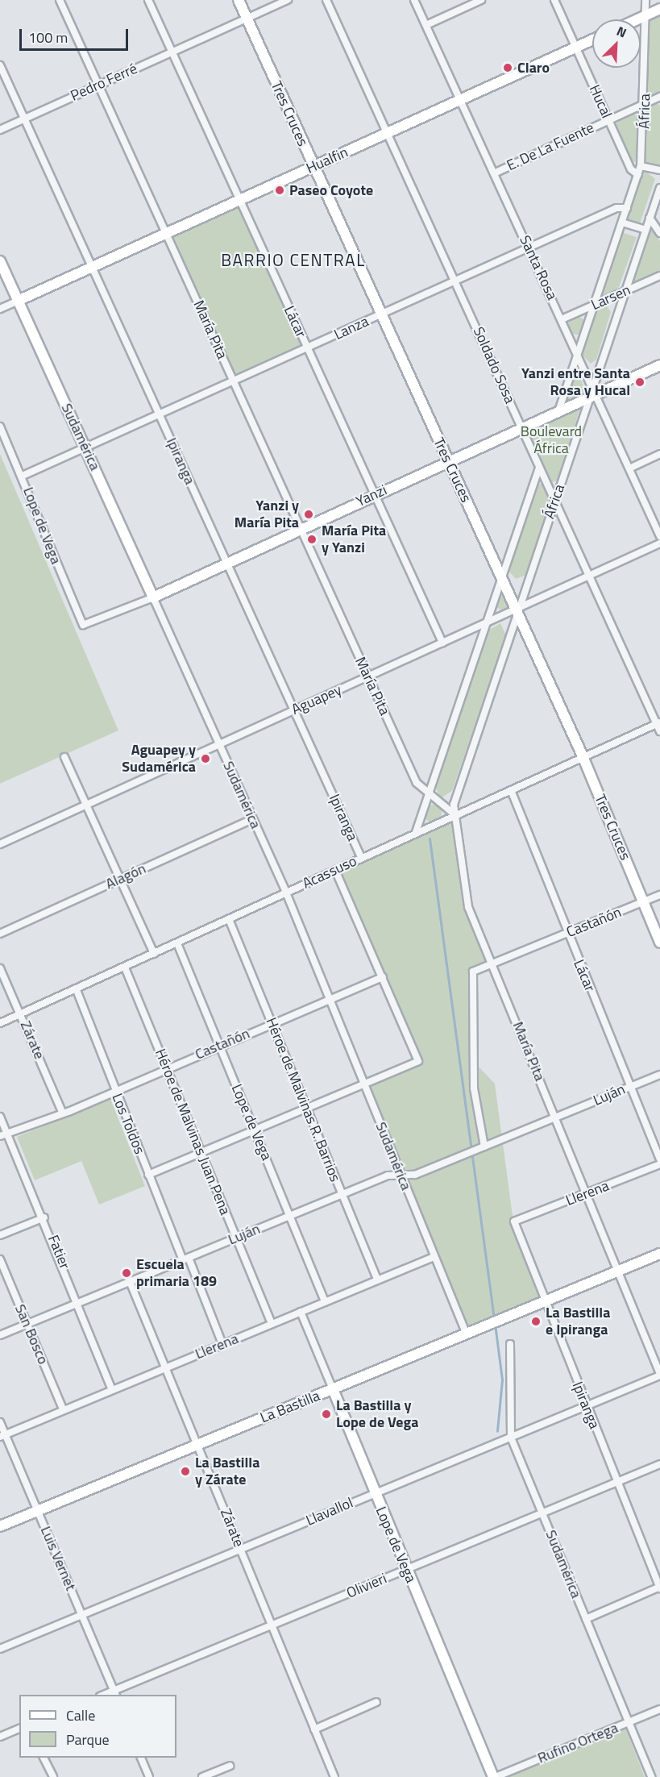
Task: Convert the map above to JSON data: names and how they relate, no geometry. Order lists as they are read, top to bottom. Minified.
{"streets":{"street":["Pedro Ferré","Hucal","África","Tres Cruces","E. De La Fuente","Hualfin","Santa Rosa","Larsen","Lácar","Lanza","María Pita","Soldado Sosa","Sudamérica","Ipiranga","Yanzi","Lope de Vega","Aguapey","Acassuso","Alagón","Castañón","Zárate","Luján","Héroe de Malvinas R. Barrios","Los Toldos","Héroe de Malvinas Juan Pena","Llerena","Fatier","San Bosco","La Bastilla","Llavallol","Luis Vernet","Olivieri","Rufino Ortega"]},"crossings":[["Pedro Ferré","Tres Cruces"],["Pedro Ferré","Lácar"],["Pedro Ferré","María Pita"],["Pedro Ferré","Ipiranga"],["Hucal","África"],["Hucal","E. De La Fuente"],["Hucal","Hualfin"],["África","Tres Cruces"],["África","E. De La Fuente"],["África","Santa Rosa"],["África","Larsen"],["África","Lanza"],["África","María Pita"],["África","Soldado Sosa"],["África","Yanzi"],["África","Aguapey"],["África","Acassuso"],["Tres Cruces","Hualfin"],["Tres Cruces","Lanza"],["Tres Cruces","Yanzi"],["Tres Cruces","Aguapey"],["Tres Cruces","Acassuso"],["Tres Cruces","Castañón"],["E. De La Fuente","Santa Rosa"],["Hualfin","Santa Rosa"],["Hualfin","Lácar"],["Hualfin","María Pita"],["Hualfin","Soldado Sosa"],["Hualfin","Sudamérica"],["Hualfin","Ipiranga"],["Santa Rosa","Larsen"],["Santa Rosa","Lanza"],["Santa Rosa","Yanzi"],["Lácar","Lanza"],["Lácar","Yanzi"],["Lácar","Aguapey"],["Lácar","Acassuso"],["Lácar","Castañón"],["Lácar","Luján"],["Lanza","María Pita"],["Lanza","Soldado Sosa"],["Lanza","Sudamérica"],["Lanza","Ipiranga"],["Lanza","Lope de Vega"],["María Pita","Yanzi"],["María Pita","Aguapey"],["María Pita","Acassuso"],["María Pita","Castañón"],["María Pita","Luján"],["María Pita","Llerena"],["María Pita","La Bastilla"],["María Pita","Llavallol"],["Soldado Sosa","Yanzi"],["Soldado Sosa","Aguapey"],["Soldado Sosa","Acassuso"],["Sudamérica","Yanzi"],["Sudamérica","Aguapey"],["Sudamérica","Acassuso"],["Sudamérica","Alagón"],["Sudamérica","Castañón"],["Sudamérica","Luján"],["Sudamérica","Llerena"],["Sudamérica","La Bastilla"],["Sudamérica","Llavallol"],["Sudamérica","Olivieri"],["Sudamérica","Rufino Ortega"],["Ipiranga","Yanzi"],["Ipiranga","Aguapey"],["Ipiranga","Acassuso"],["Ipiranga","Llerena"],["Ipiranga","La Bastilla"],["Ipiranga","Llavallol"],["Ipiranga","Olivieri"],["Yanzi","Lope de Vega"],["Lope de Vega","Acassuso"],["Lope de Vega","Castañón"],["Lope de Vega","Luján"],["Lope de Vega","Llerena"],["Lope de Vega","La Bastilla"],["Lope de Vega","Llavallol"],["Lope de Vega","Olivieri"],["Lope de Vega","Rufino Ortega"],["Acassuso","Zárate"],["Acassuso","Héroe de Malvinas R. Barrios"],["Acassuso","Los Toldos"],["Acassuso","Héroe de Malvinas Juan Pena"],["Castañón","Zárate"],["Castañón","Luján"],["Castañón","Héroe de Malvinas R. Barrios"],["Castañón","Los Toldos"],["Castañón","Héroe de Malvinas Juan Pena"],["Castañón","Fatier"],["Zárate","Luján"],["Zárate","Llerena"],["Zárate","La Bastilla"],["Zárate","Llavallol"],["Zárate","Olivieri"],["Luján","Héroe de Malvinas R. Barrios"],["Luján","Los Toldos"],["Luján","Héroe de Malvinas Juan Pena"],["Luján","Fatier"],["Luján","San Bosco"],["Héroe de Malvinas R. Barrios","Llerena"],["Los Toldos","Llerena"],["Héroe de Malvinas Juan Pena","Llerena"],["Llerena","Fatier"],["Llerena","San Bosco"],["Llerena","Luis Vernet"],["La Bastilla","Luis Vernet"],["Llavallol","Luis Vernet"],["Luis Vernet","Olivieri"]],"districts":["BARRIO CENTRAL"],"parks":["Boulevard África"],"places":["Claro","Paseo Coyote","Yanzi entre Santa Rosa y Hucal","Yanzi y María Pita","María Pita y Yanzi","Aguapey y Sudamérica","Escuela primaria 189","La Bastilla e Ipiranga","La Bastilla y Lope de Vega","La Bastilla y Zárate"],"legend":["Calle","Parque"],"scale_bar":"100 m","north":"top right"}
